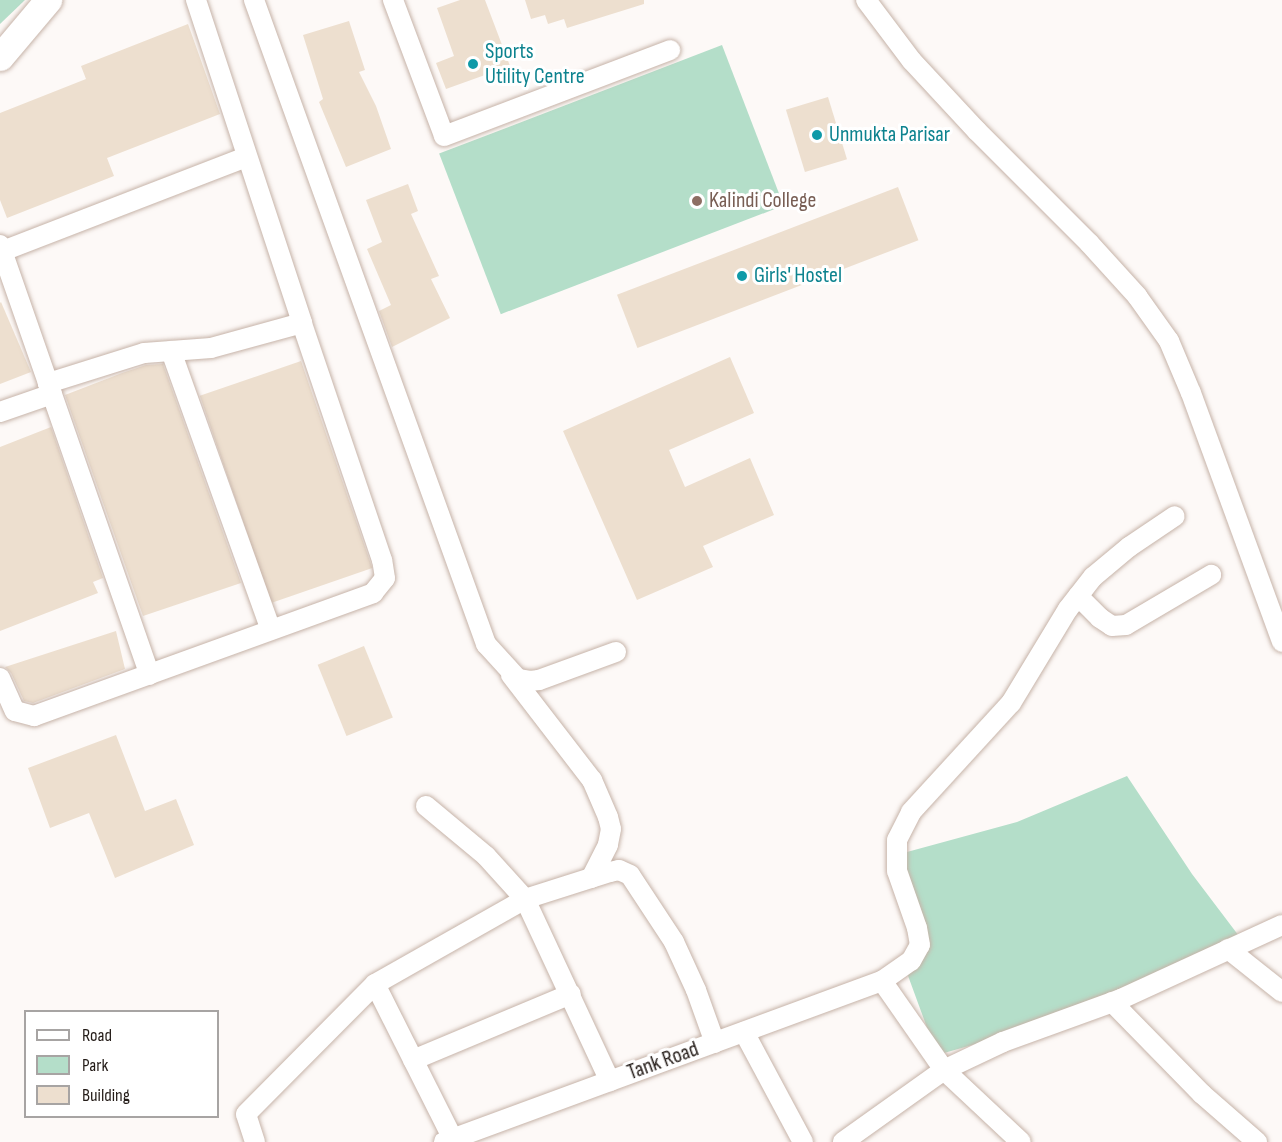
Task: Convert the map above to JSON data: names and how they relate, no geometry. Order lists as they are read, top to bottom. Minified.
{"streets":{"street":["Tank Road"]},"places":["Sports Utility Centre","Unmukta Parisar","Kalindi College","Girls' Hostel"],"legend":["Road","Park","Building"]}
